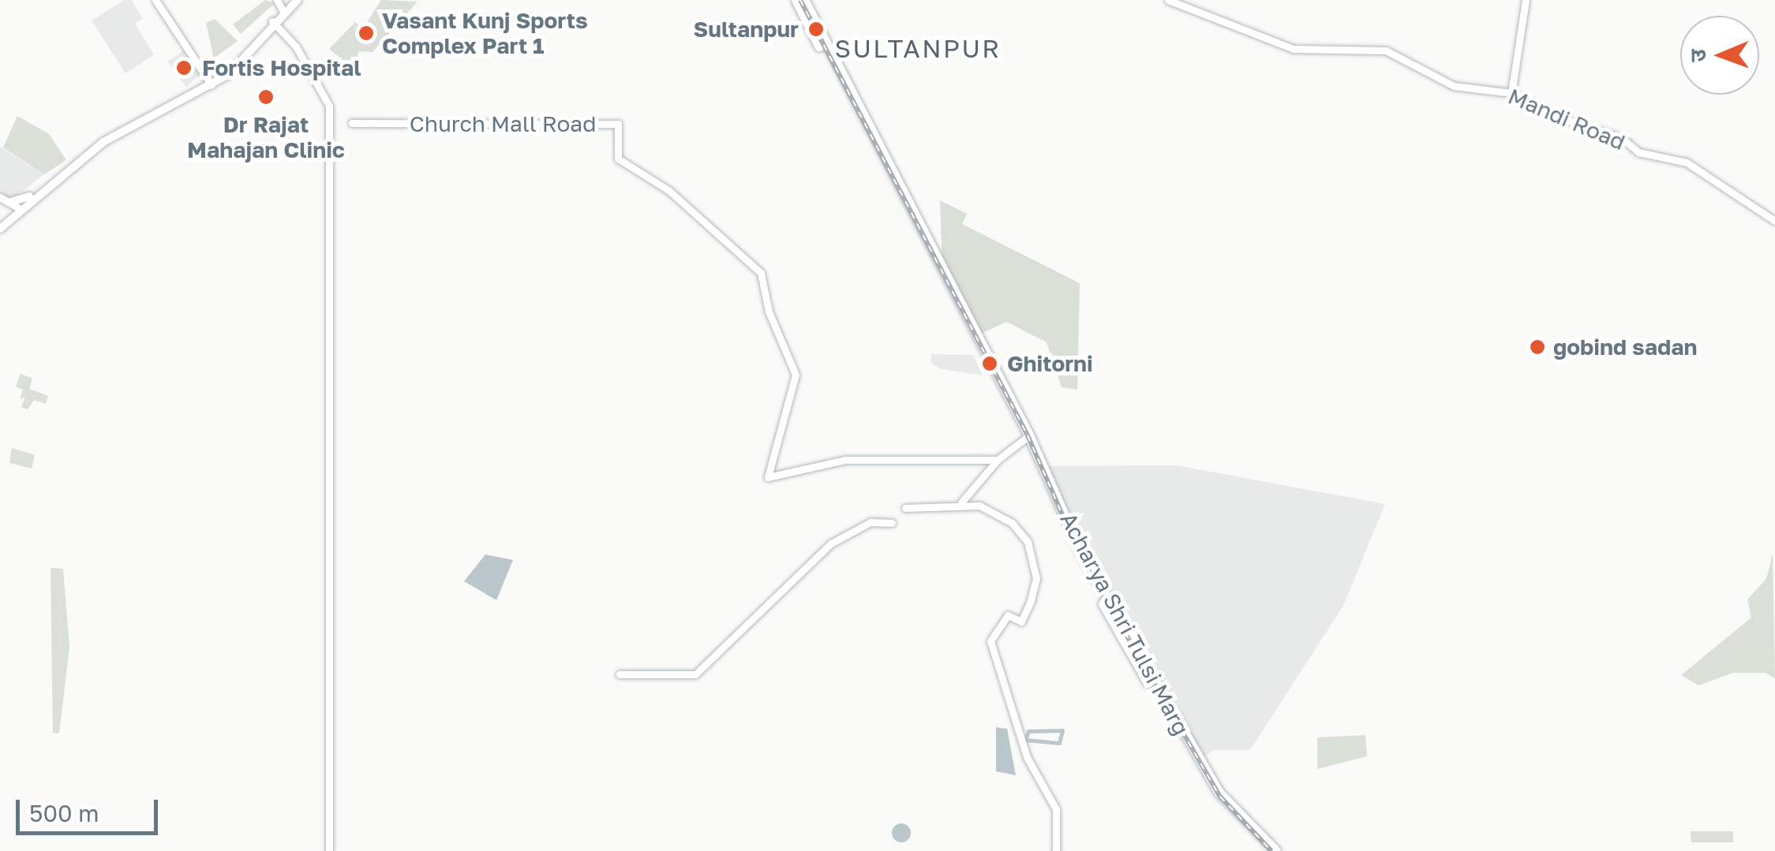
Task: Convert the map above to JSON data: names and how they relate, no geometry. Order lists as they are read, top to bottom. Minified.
{"streets":{"highway":["Acharya Shri Tulsi Marg"],"street":["Mandi Road","Church Mall Road"]},"districts":["SULTANPUR"],"places":["Sultanpur","Vasant Kunj Sports Complex Part 1","Fortis Hospital","Dr Rajat Mahajan Clinic","gobind sadan","Ghitorni"],"scale_bar":"500 m","north":"left"}
